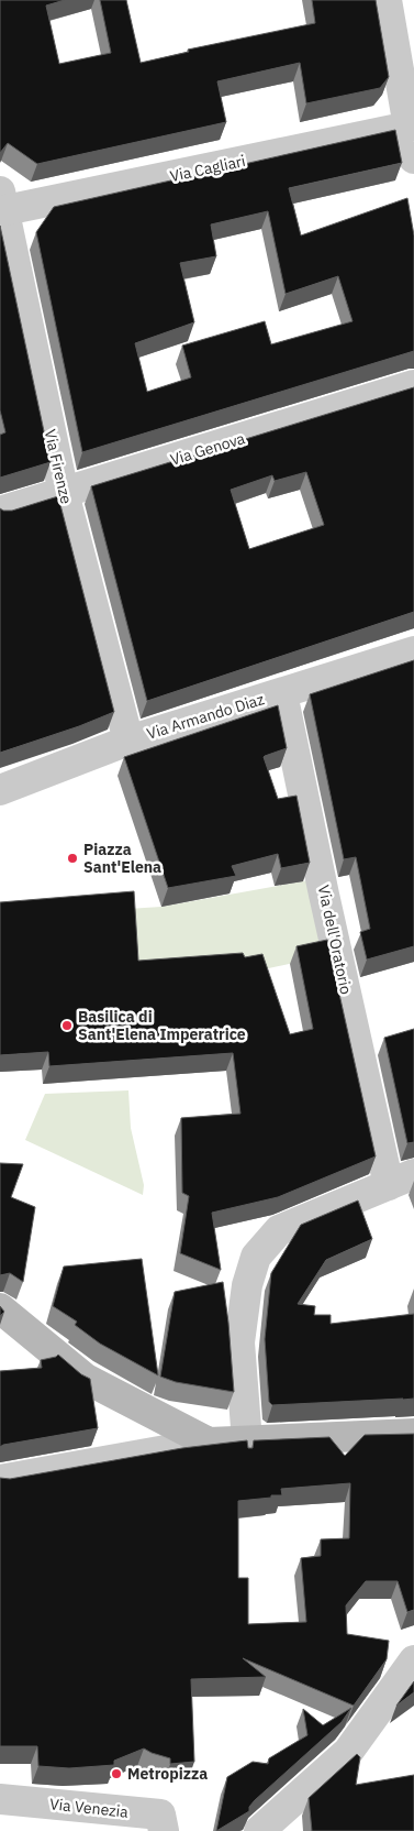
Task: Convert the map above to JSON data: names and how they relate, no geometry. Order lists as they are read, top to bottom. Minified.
{"streets":{"street":["Via Cagliari","Via Genova","Via Firenze","Via Armando Diaz","Via dell'Oratorio","Via Venezia"]},"crossings":[["Via Cagliari","Via Firenze"],["Via Genova","Via Firenze"],["Via Firenze","Via Armando Diaz"],["Via Armando Diaz","Via dell'Oratorio"]],"places":["Piazza Sant'Elena","Basilica di Sant'Elena Imperatrice","Metropizza"]}
